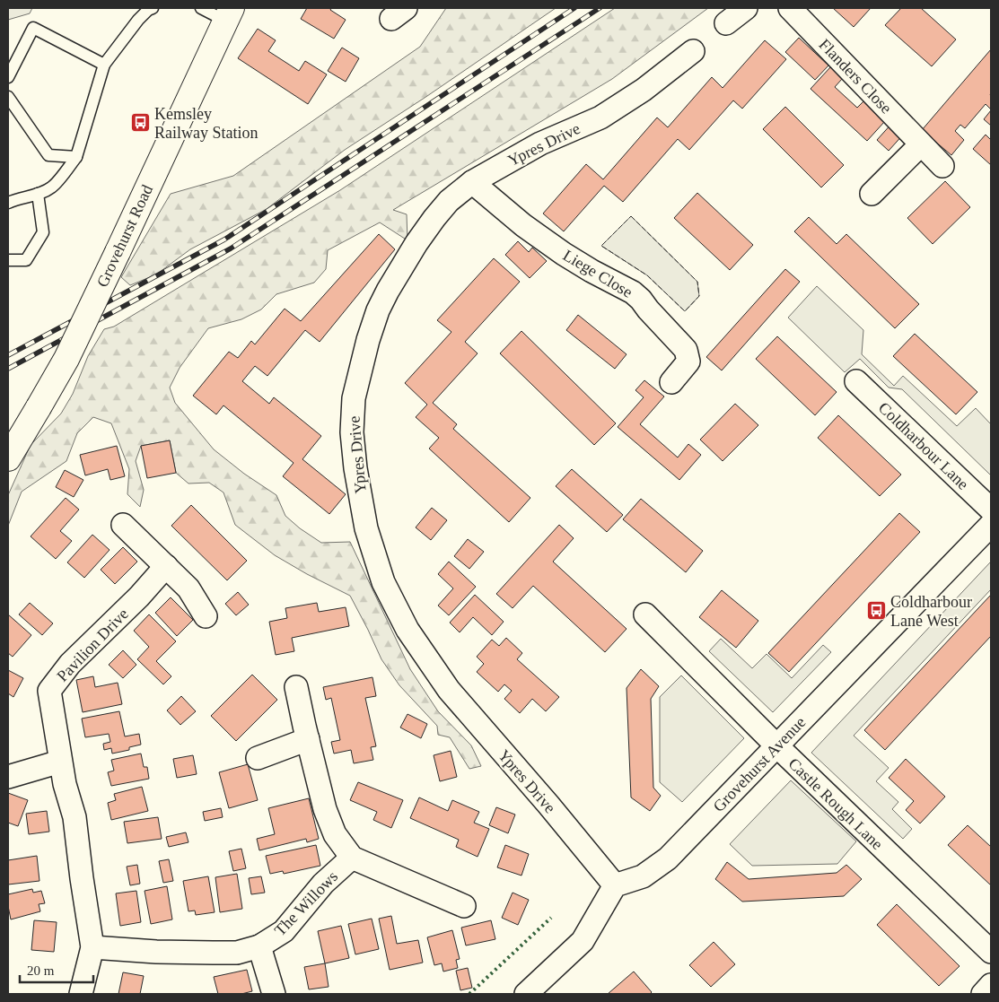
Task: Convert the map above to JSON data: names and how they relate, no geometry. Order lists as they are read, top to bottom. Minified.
{"streets":{"street":["Flanders Close","Ypres Drive","Grovehurst Road","Liege Close","Coldharbour Lane","Pavilion Drive","Grovehurst Avenue","Castle Rough Lane","The Willows"]},"crossings":[["Ypres Drive","Liege Close"],["Ypres Drive","Grovehurst Avenue"],["Pavilion Drive","The Willows"],["Grovehurst Avenue","Castle Rough Lane"]],"places":{"bus stop":["Kemsley Railway Station","Coldharbour Lane West"]},"scale_bar":"20 m"}
